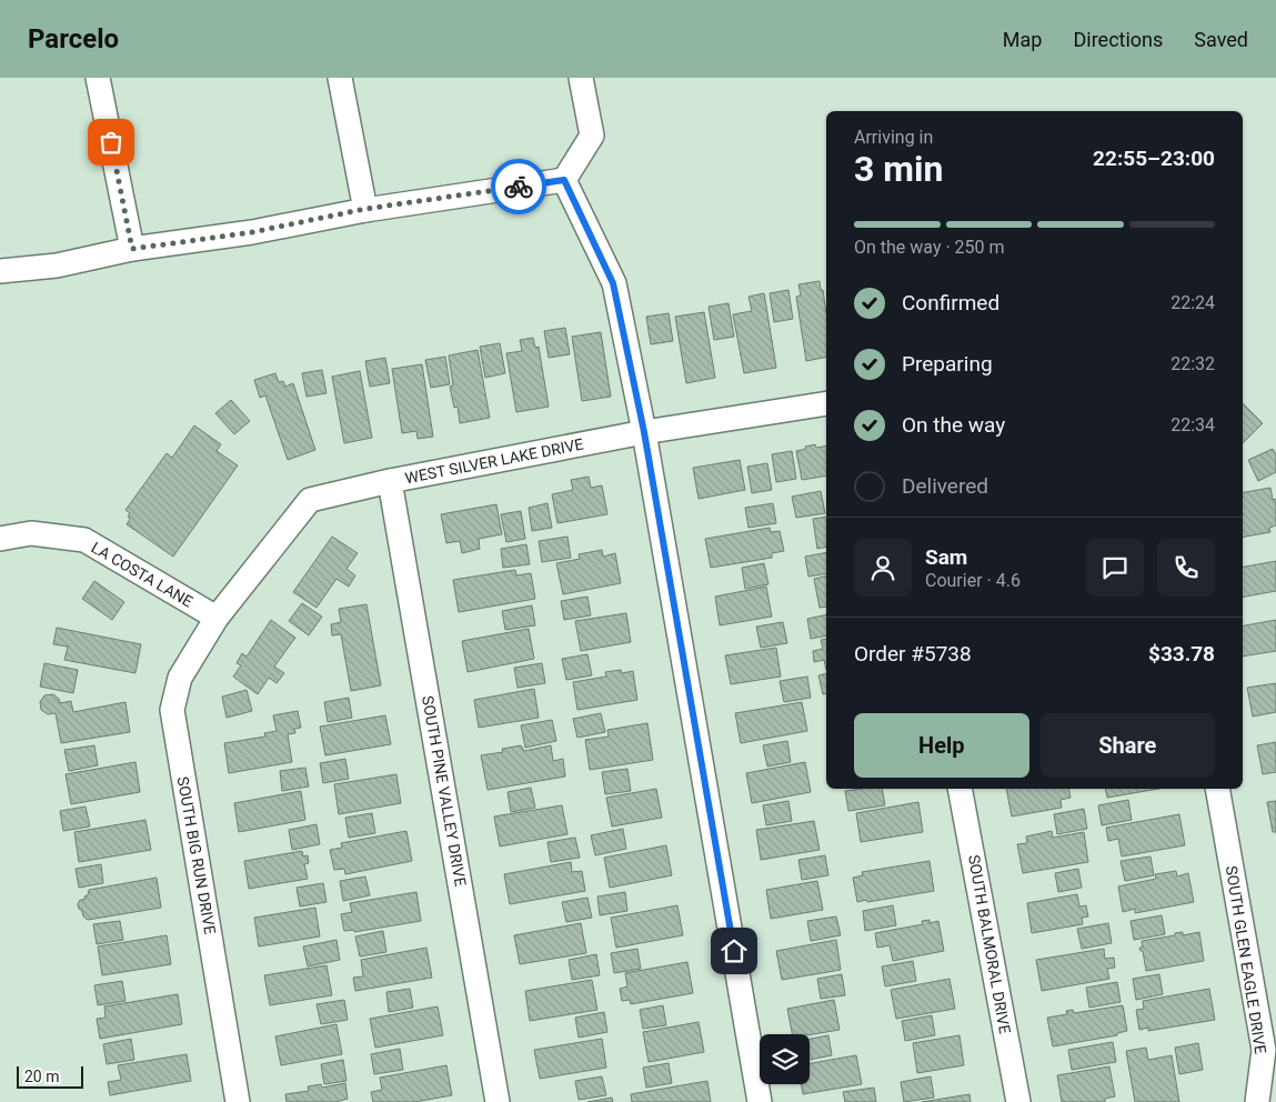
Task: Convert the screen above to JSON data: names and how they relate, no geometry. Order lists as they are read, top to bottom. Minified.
{"streets":{"street":["WEST SILVER LAKE DRIVE","LA COSTA LANE","SOUTH PINE VALLEY DRIVE","SOUTH BIG RUN DRIVE","SOUTH BALMORAL DRIVE","SOUTH GLEN EAGLE DRIVE"]},"crossings":[["WEST SILVER LAKE DRIVE","LA COSTA LANE"],["WEST SILVER LAKE DRIVE","SOUTH PINE VALLEY DRIVE"],["WEST SILVER LAKE DRIVE","SOUTH BIG RUN DRIVE"],["LA COSTA LANE","SOUTH BIG RUN DRIVE"]],"scale_bar":"20 m","page":{"header":"Parcelo","nav":["Map","Directions","Saved"],"heading":["3 min","Arriving in","22:55–23:00"],"panel":["Sam","Courier · 4.6","Order #5738","$33.78"],"bar":"On the way · 250 m","list":[["Confirmed","22:24"],["Preparing","22:32"],["On the way","22:34"],"Delivered"],"buttons":["Help","Share"],"scale":"20 m"}}
